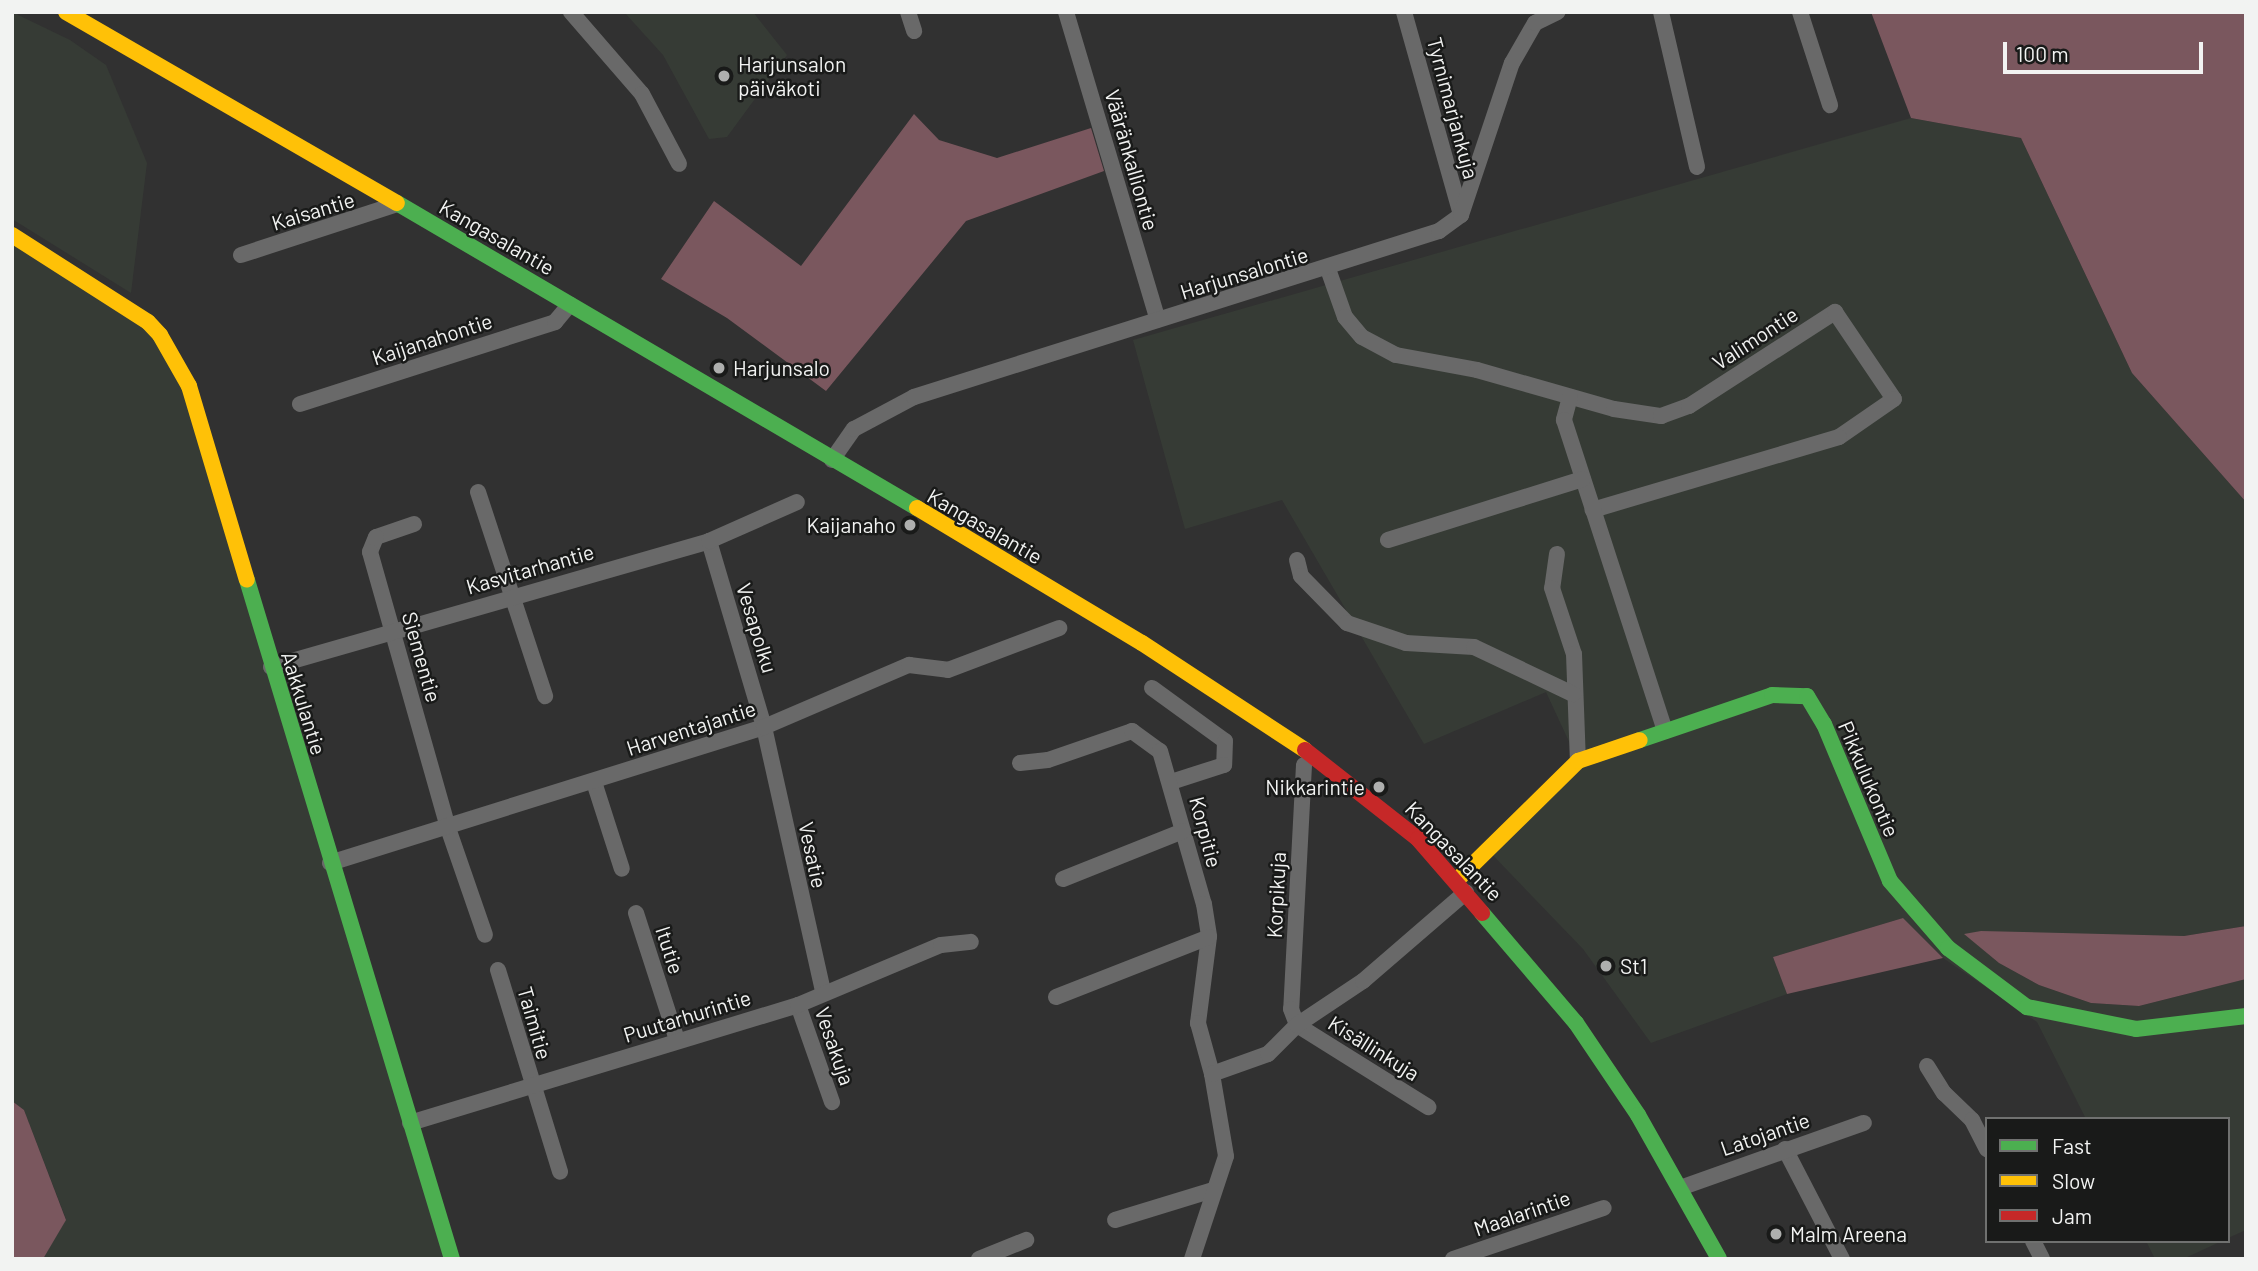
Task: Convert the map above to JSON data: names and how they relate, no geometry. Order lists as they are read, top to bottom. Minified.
{"streets":{"street":["Tyrnimarjankuja","Vääränkalliontie","Kaisantie","Kangasalantie","Harjunsalontie","Valimontie","Kaijanahontie","Kasvitarhantie","Vesapolku","Siementie","Aakkulantie","Harventajantie","Pikkulukontie","Korpitie","Vesatie","Korpikuja","Itutie","Puutarhurintie","Taimitie","Vesakuja","Kisällinkuja","Latojantie","Maalarintie"]},"crossings":[["Tyrnimarjankuja","Harjunsalontie"],["Vääränkalliontie","Harjunsalontie"],["Kaisantie","Kangasalantie"],["Kangasalantie","Harjunsalontie"],["Kangasalantie","Kaijanahontie"],["Kangasalantie","Pikkulukontie"],["Kangasalantie","Latojantie"],["Harjunsalontie","Valimontie"],["Kasvitarhantie","Vesapolku"],["Kasvitarhantie","Siementie"],["Kasvitarhantie","Aakkulantie"],["Vesapolku","Harventajantie"],["Vesapolku","Vesatie"],["Siementie","Harventajantie"],["Aakkulantie","Harventajantie"],["Aakkulantie","Puutarhurintie"],["Harventajantie","Vesatie"],["Vesatie","Puutarhurintie"],["Korpikuja","Kisällinkuja"],["Itutie","Puutarhurintie"],["Puutarhurintie","Taimitie"],["Puutarhurintie","Vesakuja"]],"places":["Harjunsalon päiväkoti","Harjunsalo","Kaijanaho","Nikkarintie","St1","Malm Areena"],"legend":["Fast","Slow","Jam"],"scale_bar":"100 m"}
